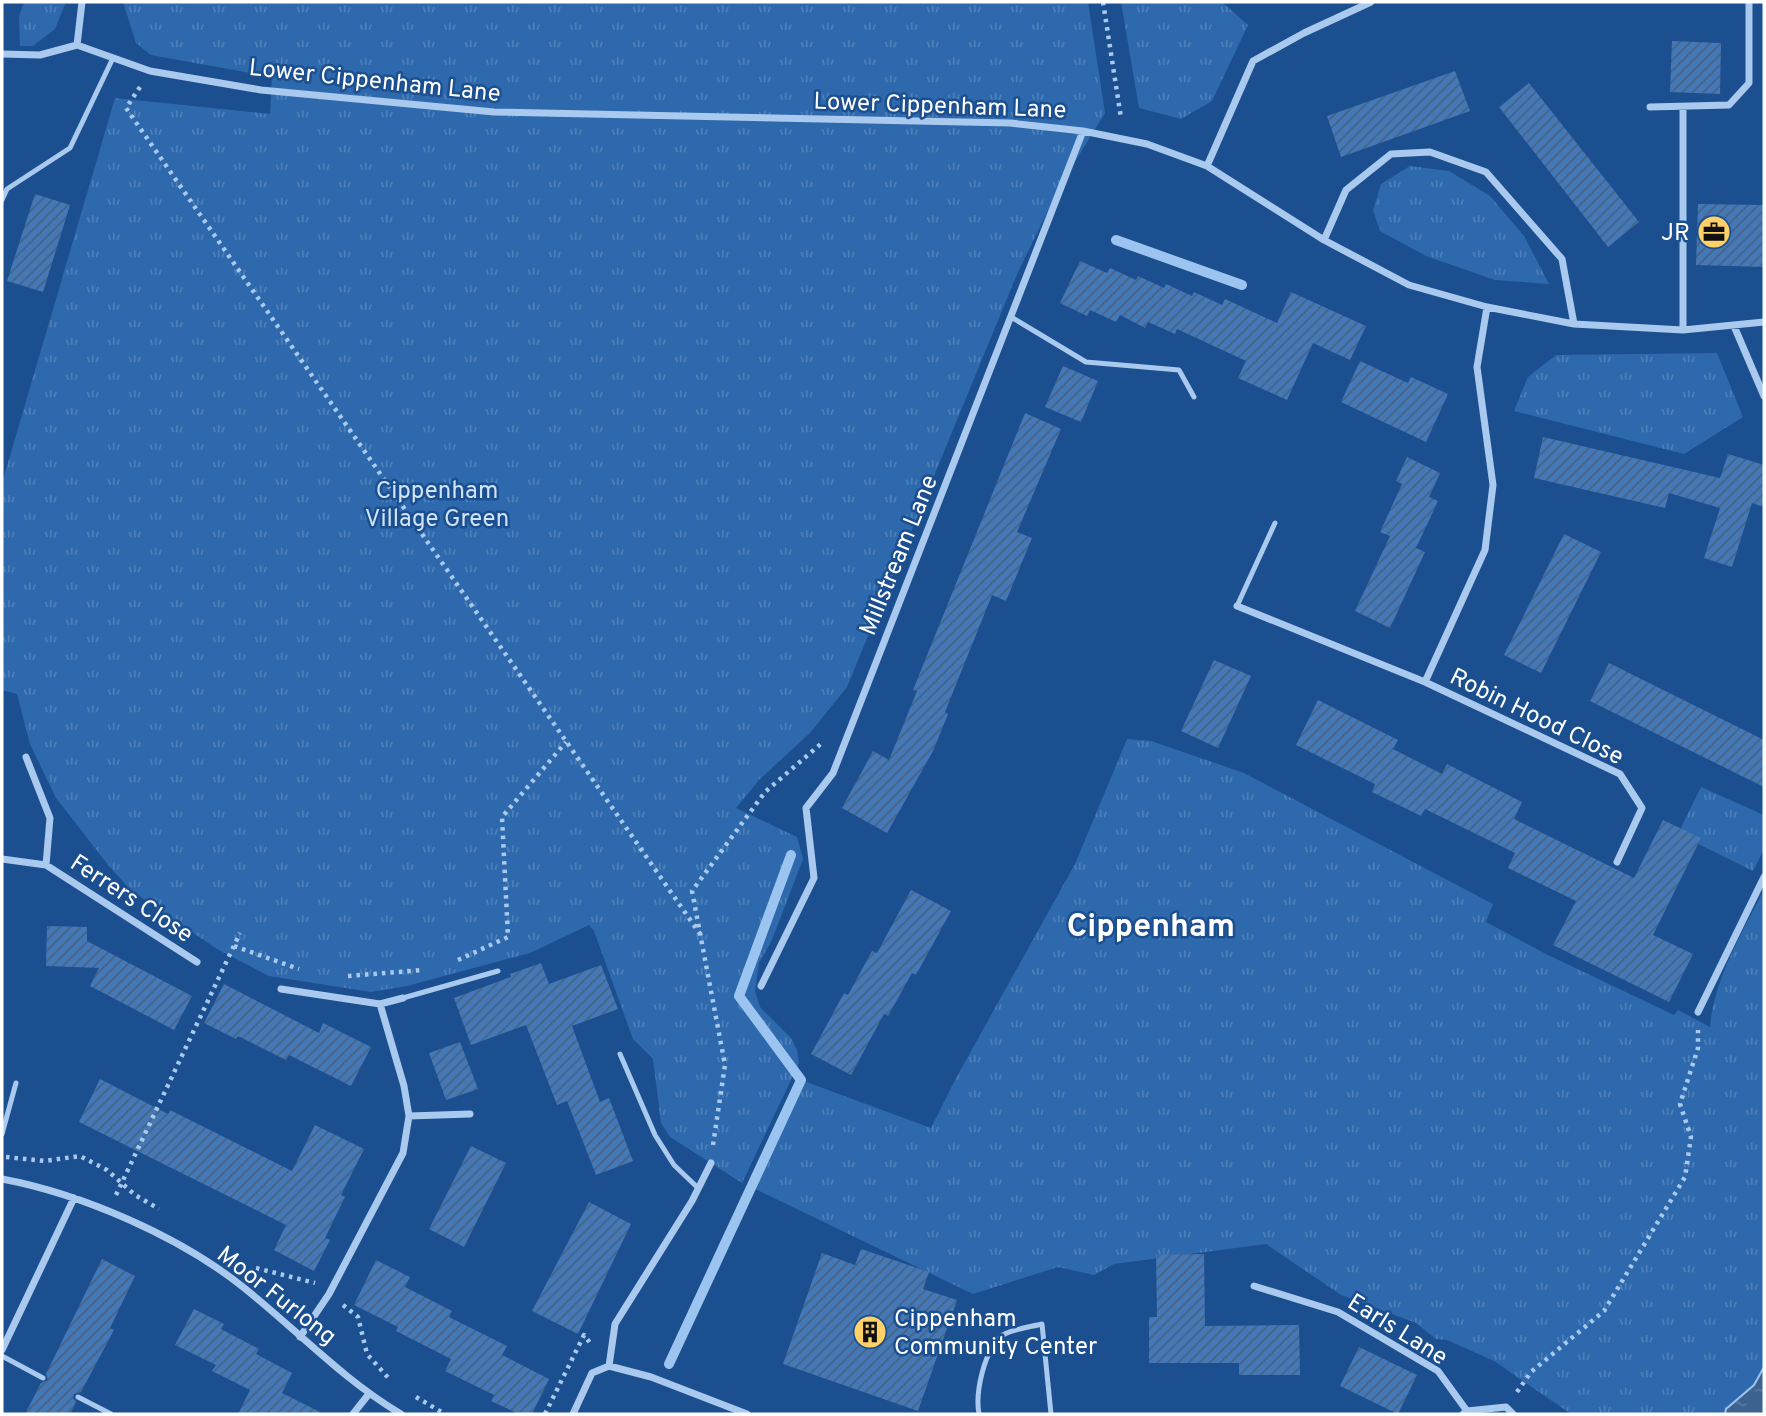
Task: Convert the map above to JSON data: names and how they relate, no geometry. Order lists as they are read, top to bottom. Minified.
{"streets":{"street":["Lower Cippenham Lane","Millstream Lane","Robin Hood Close","Ferrers Close","Moor Furlong","Earls Lane"]},"crossings":[["Lower Cippenham Lane","Millstream Lane"],["Lower Cippenham Lane","Robin Hood Close"]],"districts":["Cippenham"],"parks":["Cippenham Village Green"],"places":{"office":["JR"],"building":["Cippenham Community Center"]}}
